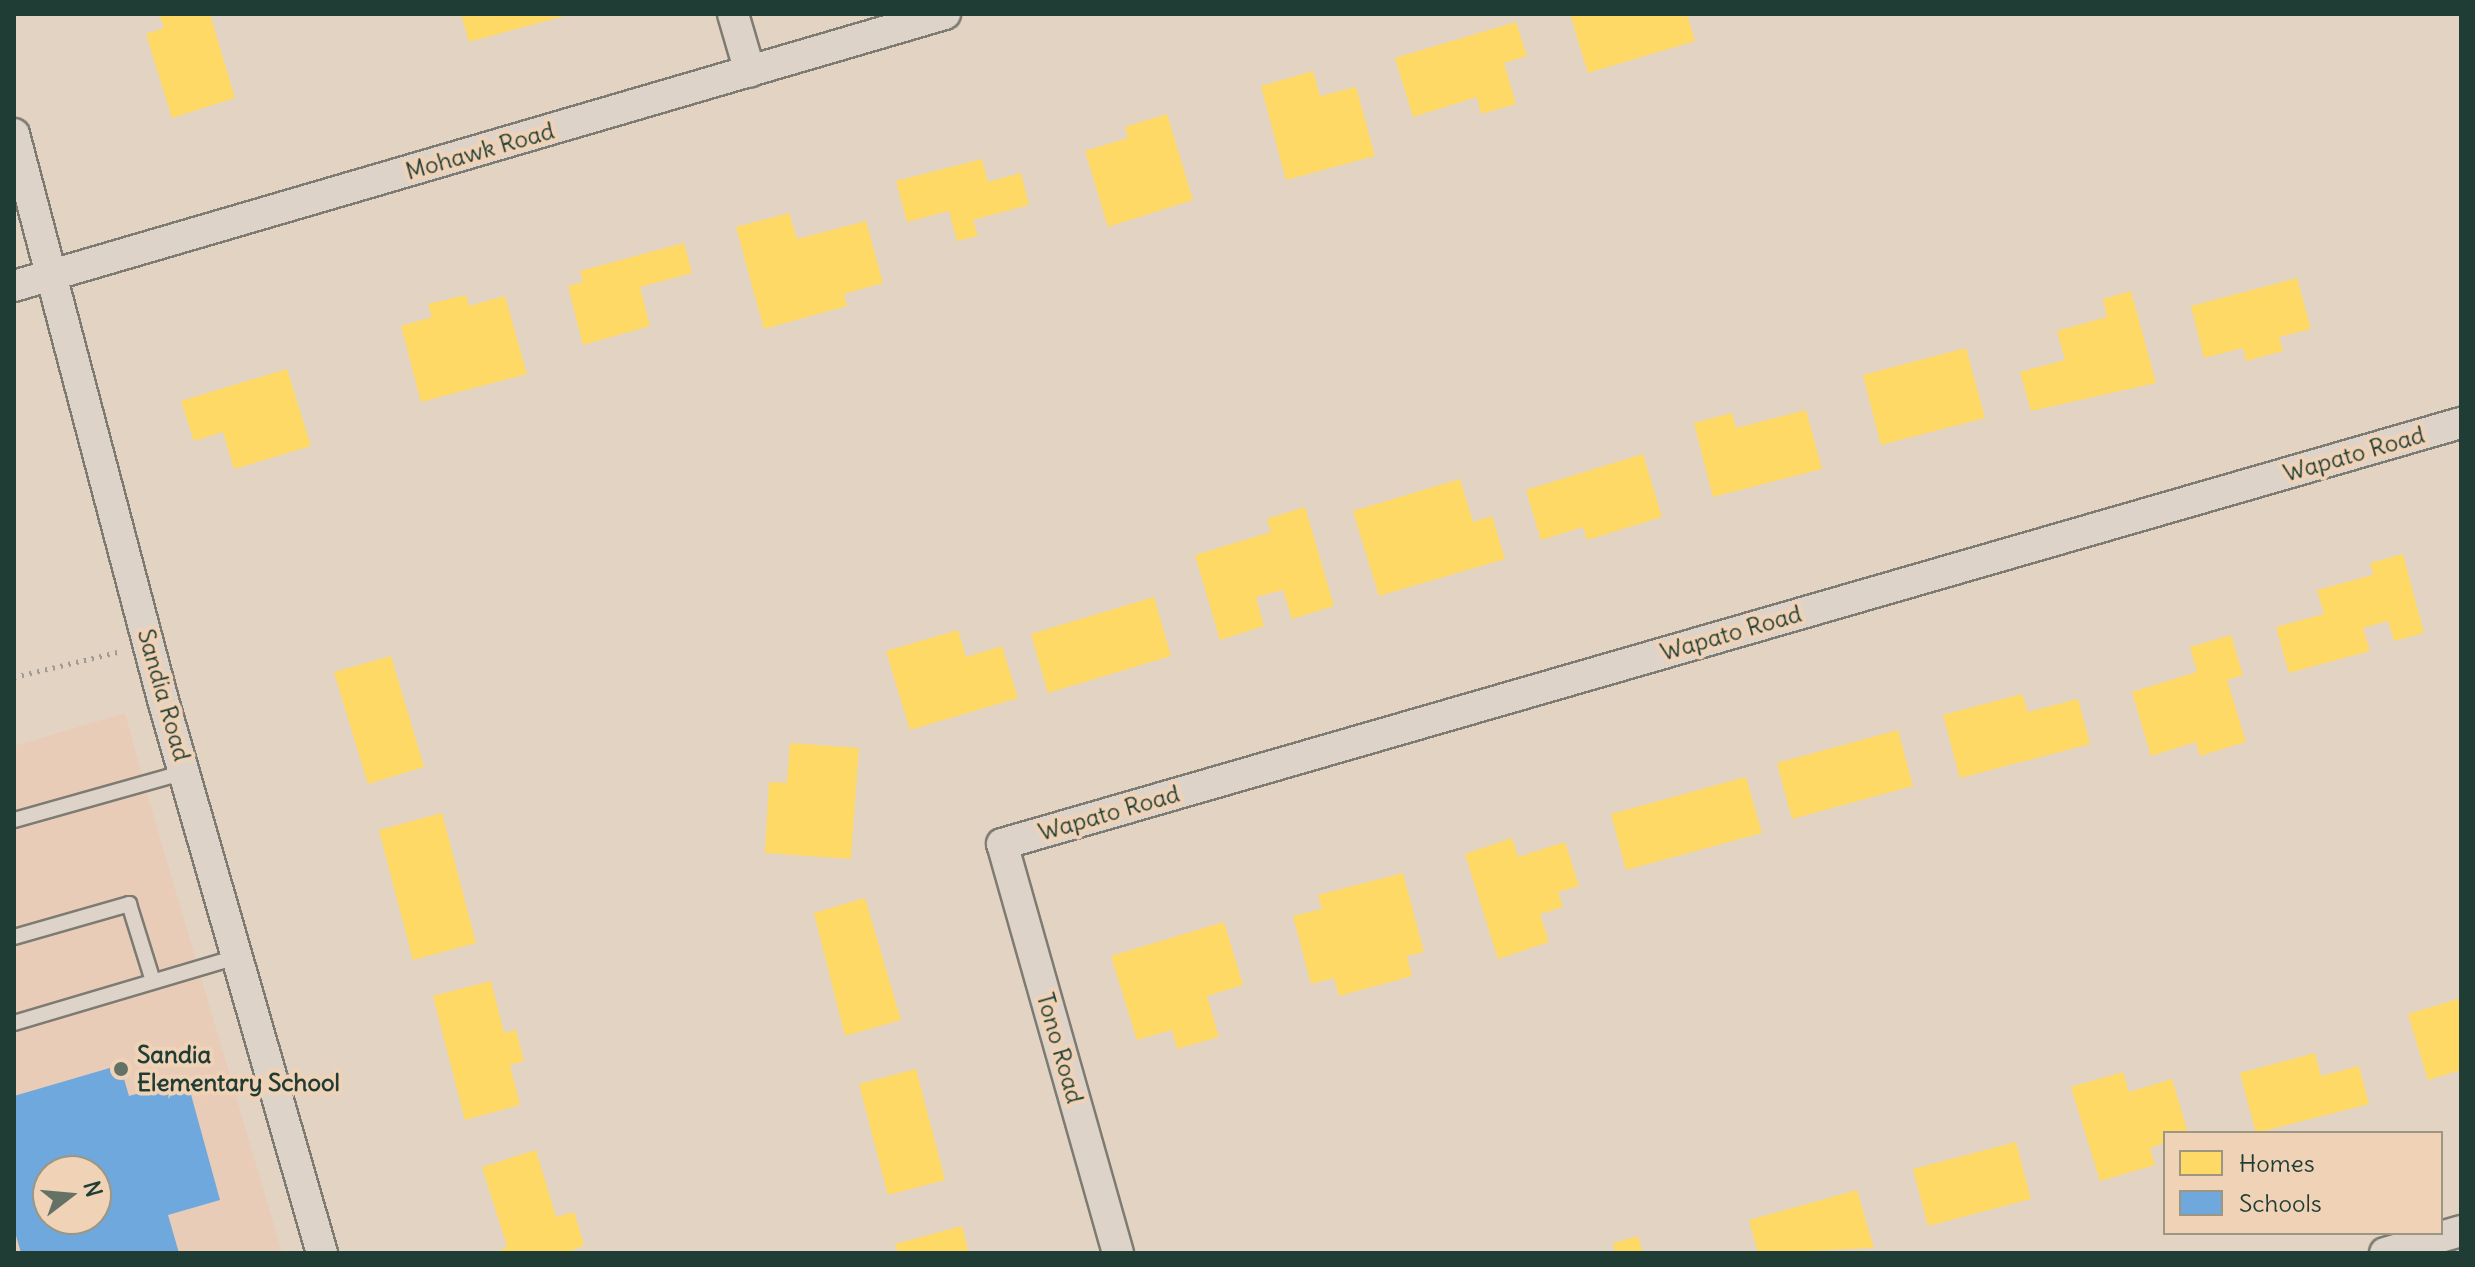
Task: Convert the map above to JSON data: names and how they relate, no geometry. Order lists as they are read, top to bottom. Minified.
{"streets":{"street":["Mohawk Road","Wapato Road","Sandia Road","Tono Road"]},"crossings":[["Mohawk Road","Sandia Road"],["Wapato Road","Tono Road"]],"places":["Sandia Elementary School"],"legend":["Homes","Schools"],"north":"right"}
